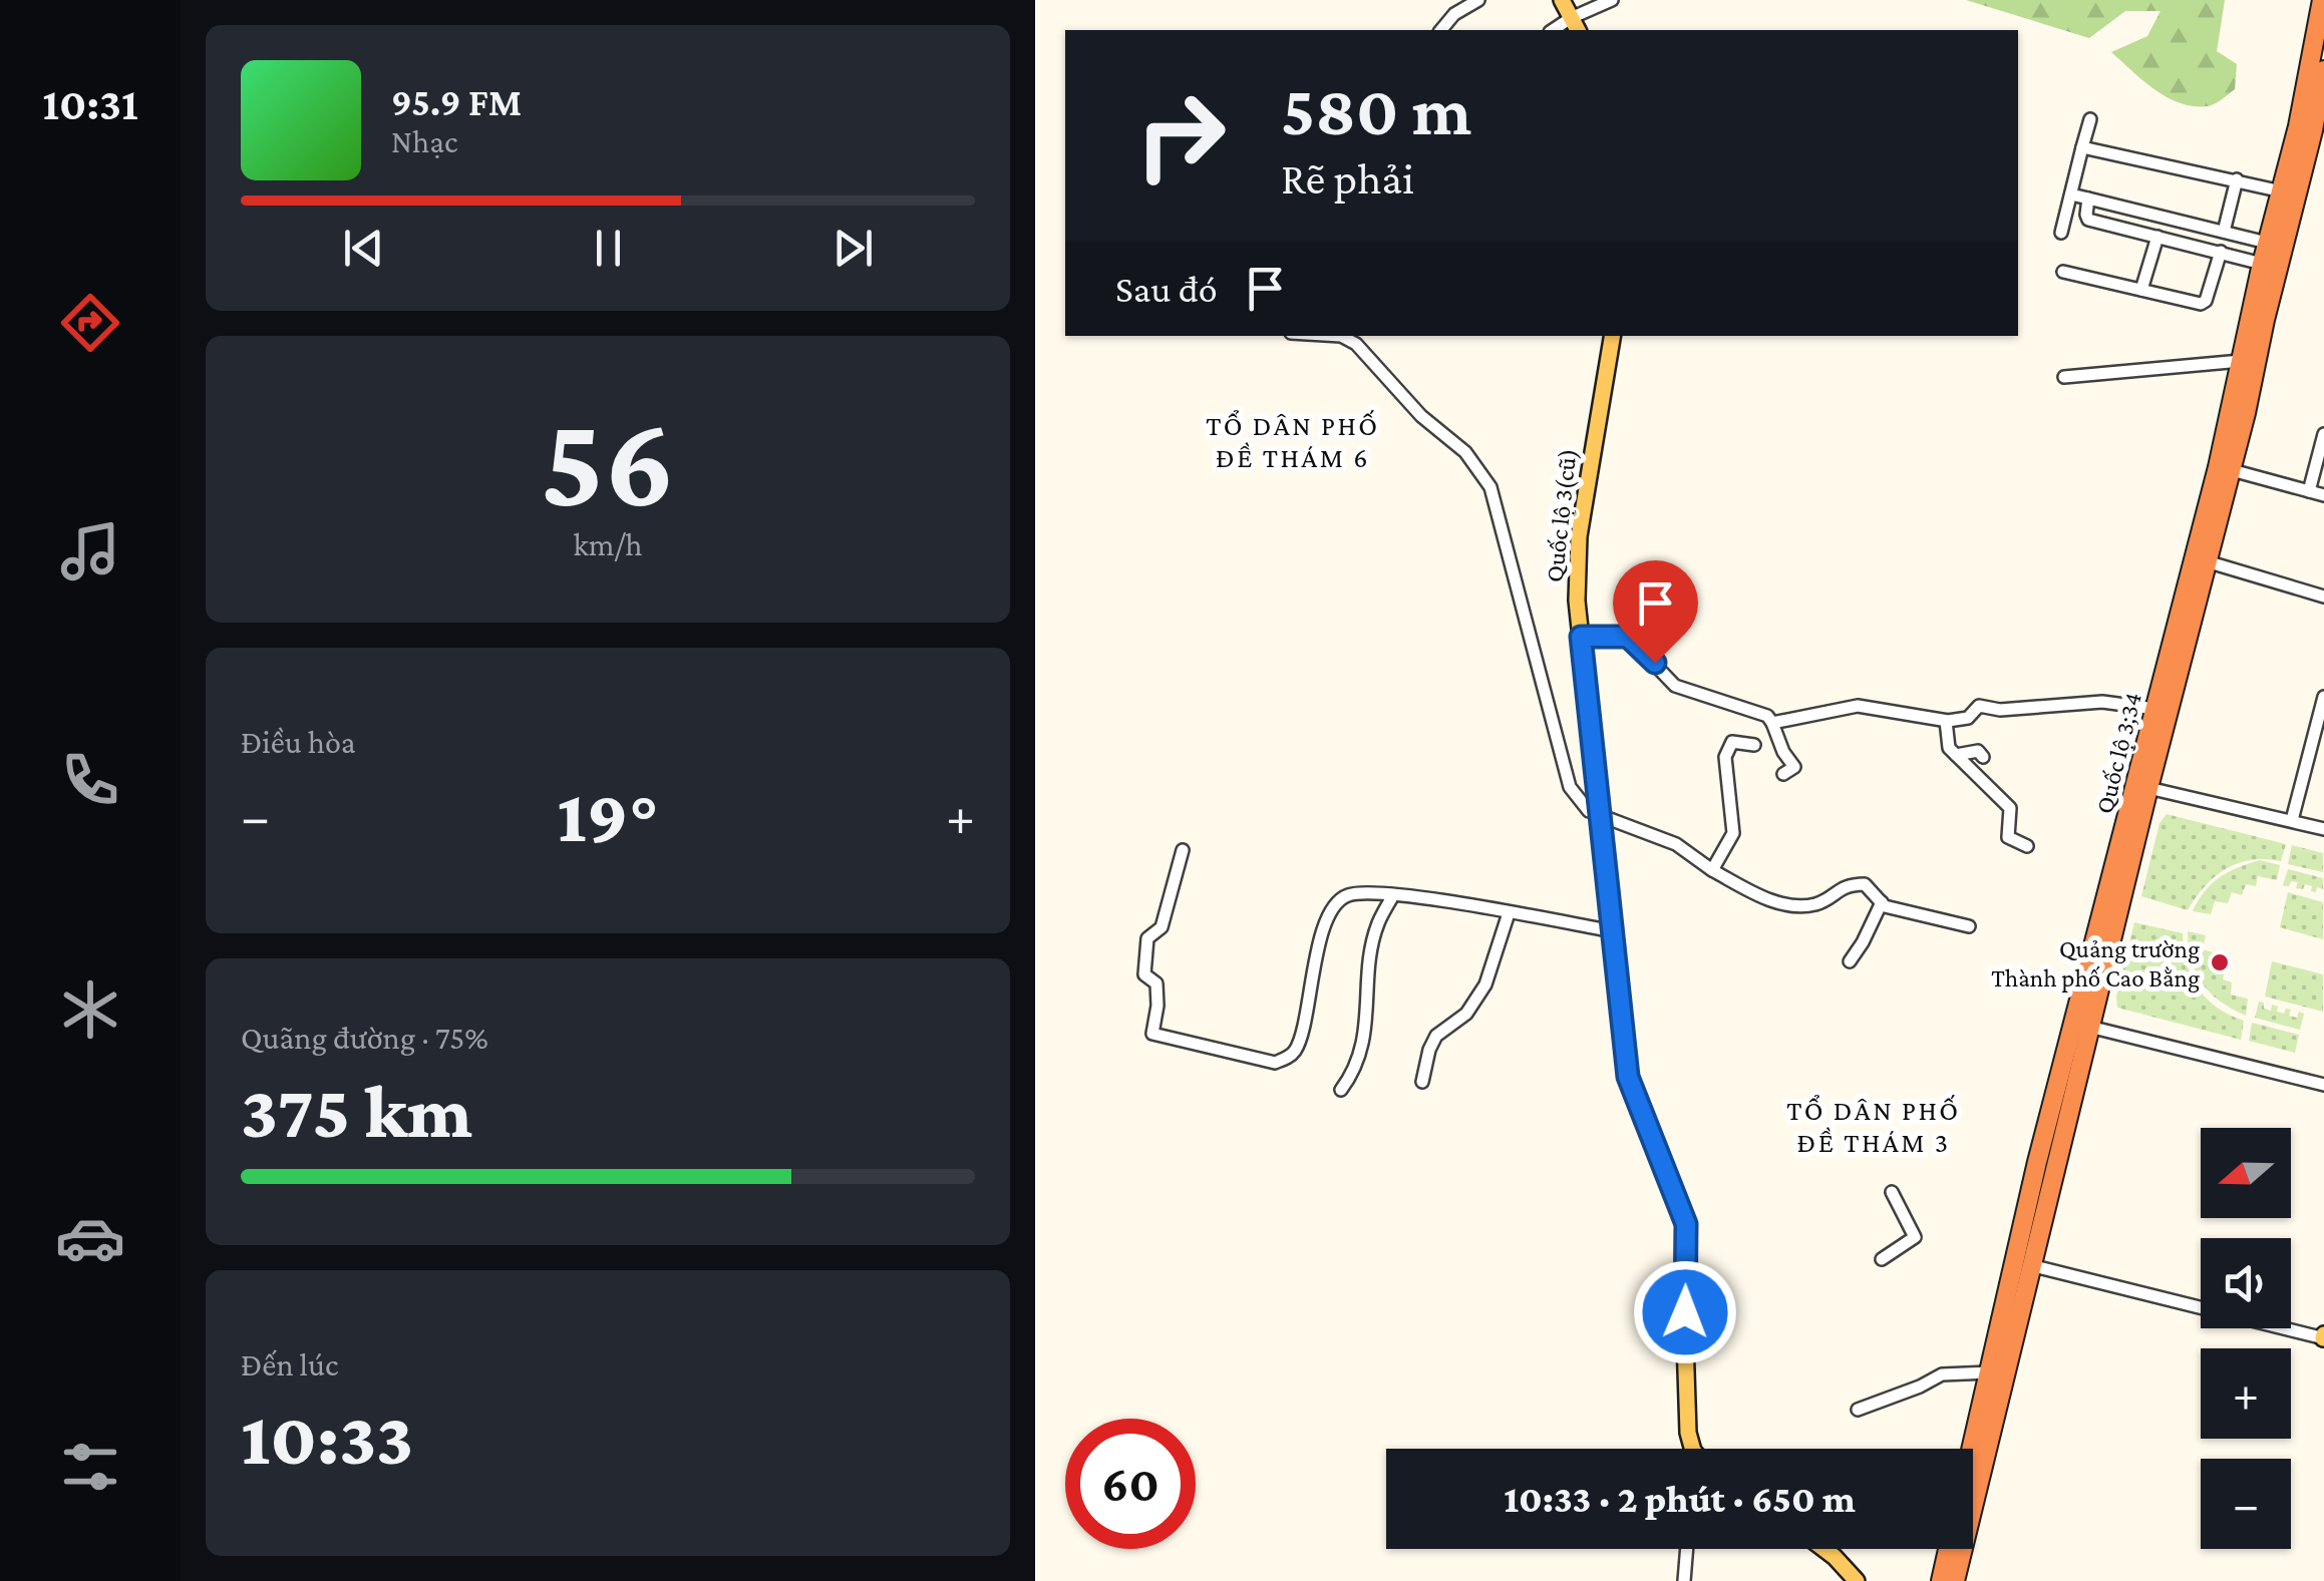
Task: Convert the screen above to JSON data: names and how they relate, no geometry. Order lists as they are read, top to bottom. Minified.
{"streets":{"highway":["Quốc lộ 3;34"],"main road":["Quốc lộ 3(cũ)"]},"districts":["TỔ DÂN PHỐ ĐỀ THÁM 6","TỔ DÂN PHỐ ĐỀ THÁM 3"],"places":["Quảng trường Thành phố Cao Bằng"],"north":"left","page":{"tabs":"10:31","turn":["580 m","Rẽ phải"],"song":["95.9 FM","Nhạc"],"then":"Sau đó","tile":[["56","km/h"],"Điều hòa",["Quãng đường · 75%","375 km"],["Đến lúc","10:33"]],"heat":["−","19°","+"],"map_buttons":["+","−"],"limit":"60","trip":"10:33 · 2 phút · 650 m"}}
